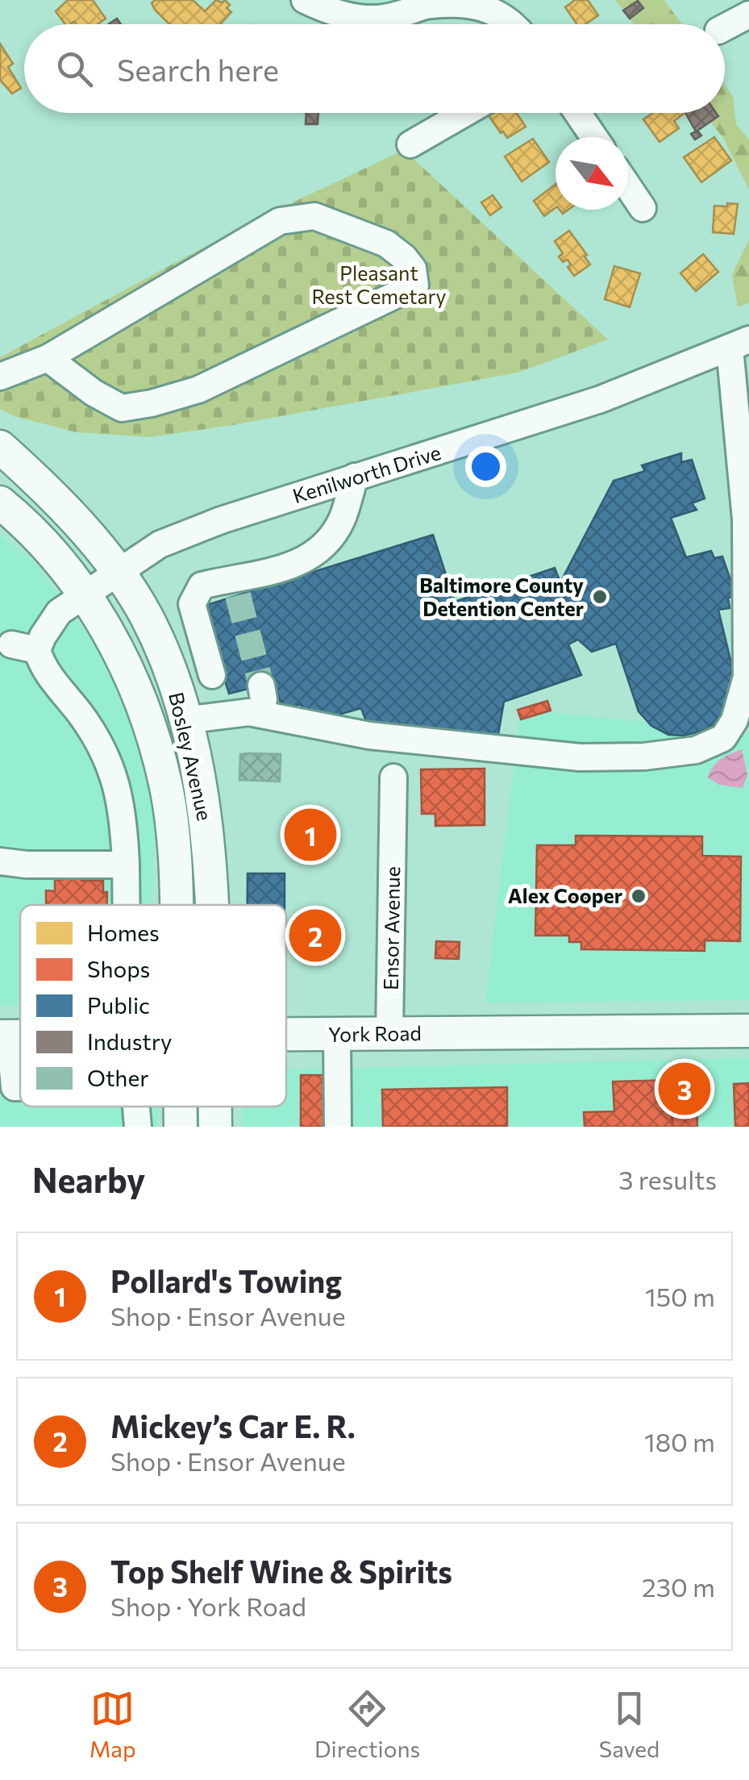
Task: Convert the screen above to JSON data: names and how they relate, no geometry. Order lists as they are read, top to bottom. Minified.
{"streets":{"main road":["Bosley Avenue","York Road"],"street":["Kenilworth Drive","Ensor Avenue"]},"crossings":[["Kenilworth Drive","Bosley Avenue"],["Ensor Avenue","York Road"]],"parks":["Pleasant Rest Cemetary"],"places":["Baltimore County Detention Center","Alex Cooper"],"legend":["Homes","Shops","Public","Industry","Other"],"north":"bottom right","page":{"search":"Search here","pins":["1","2","3"],"heading":["Nearby","3 results"],"list":[{"mark":"1","name":"Pollard's Towing","note":"Shop · Ensor Avenue","value":"150 m"},{"mark":"2","name":"Mickey’s Car E. R.","note":"Shop · Ensor Avenue","value":"180 m"},{"mark":"3","name":"Top Shelf Wine & Spirits","note":"Shop · York Road","value":"230 m"}],"nav":["Map","Directions","Saved"]}}
